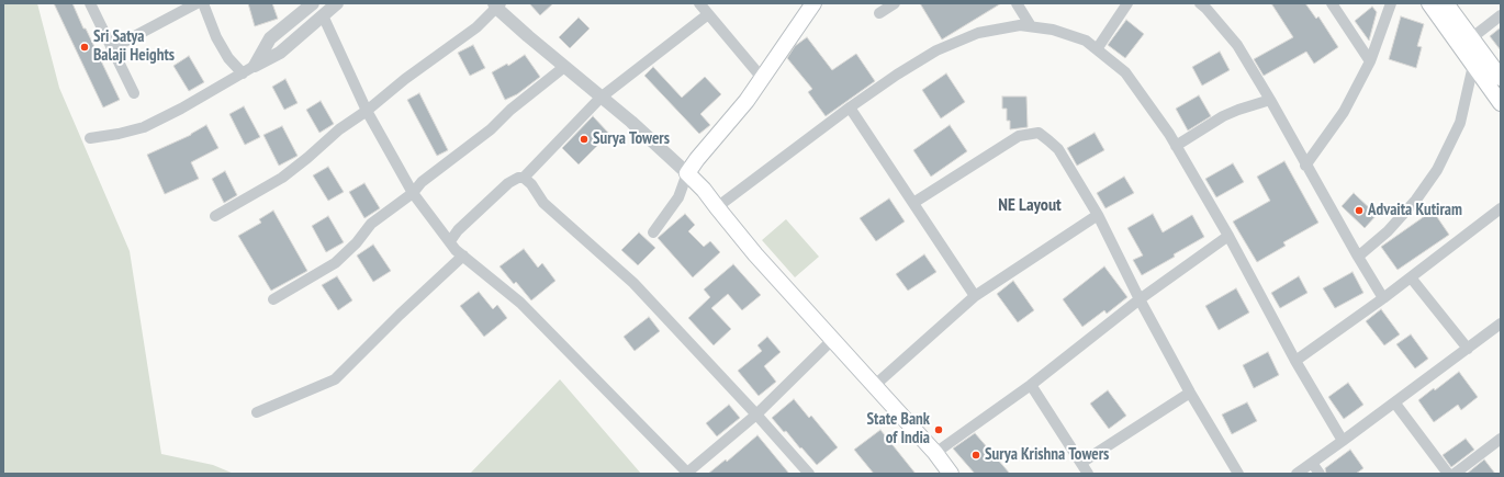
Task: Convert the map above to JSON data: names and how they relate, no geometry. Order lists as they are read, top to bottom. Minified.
{"districts":["NE Layout"],"places":["Sri Satya Balaji Heights","Surya Towers","Advaita Kutiram","State Bank of India","Surya Krishna Towers"]}
